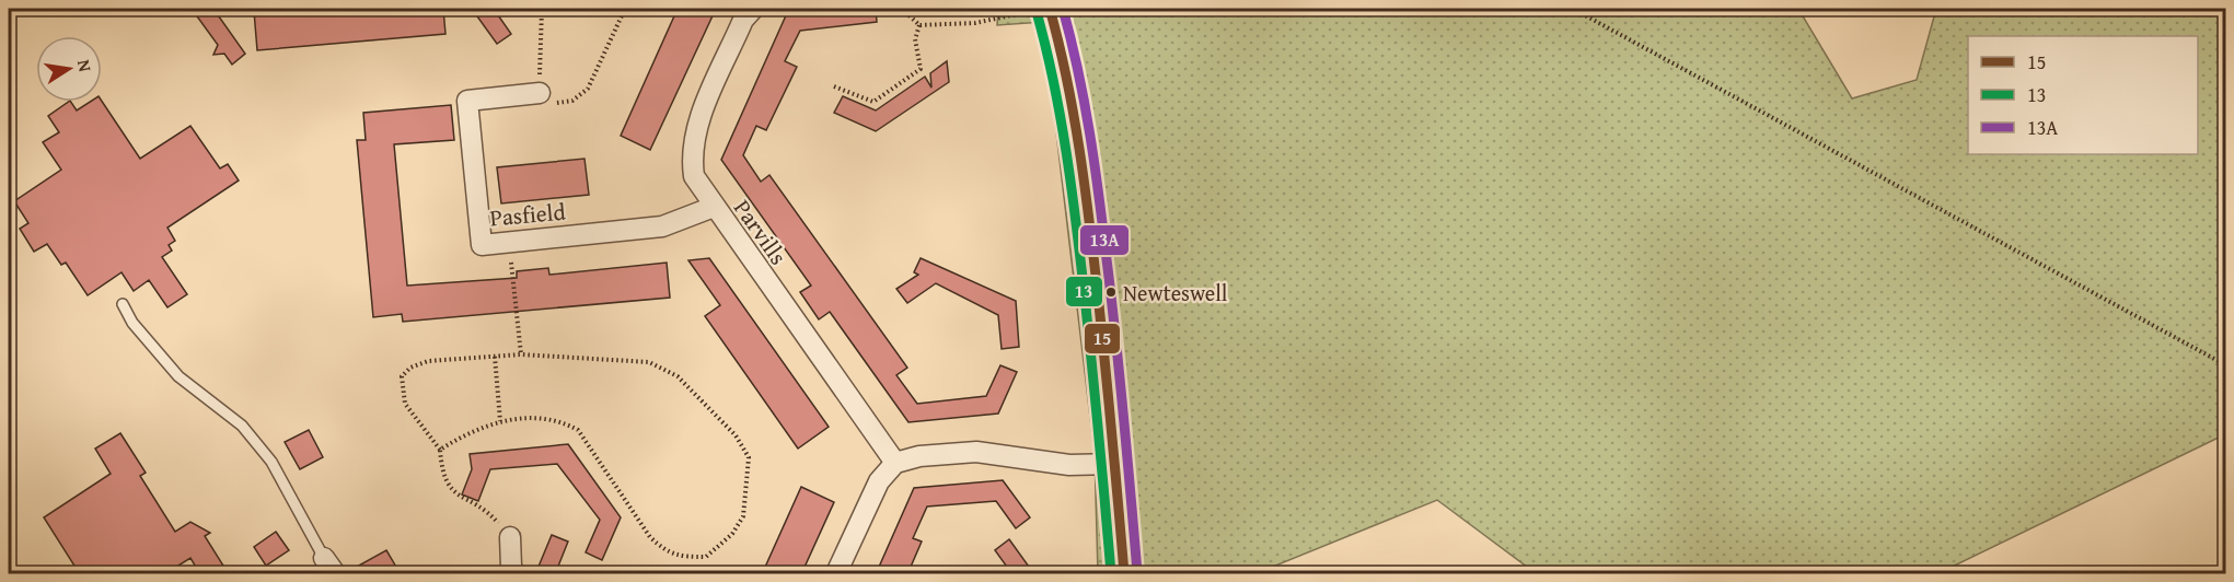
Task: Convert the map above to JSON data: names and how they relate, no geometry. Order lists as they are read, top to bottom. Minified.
{"streets":{"street":["Pasfield","Parvills"]},"crossings":[["Pasfield","Parvills"]],"places":["Newteswell"],"lines":["transit line 15","transit line 13A","transit line 13"],"legend":["15","13","13A"],"north":"right"}
